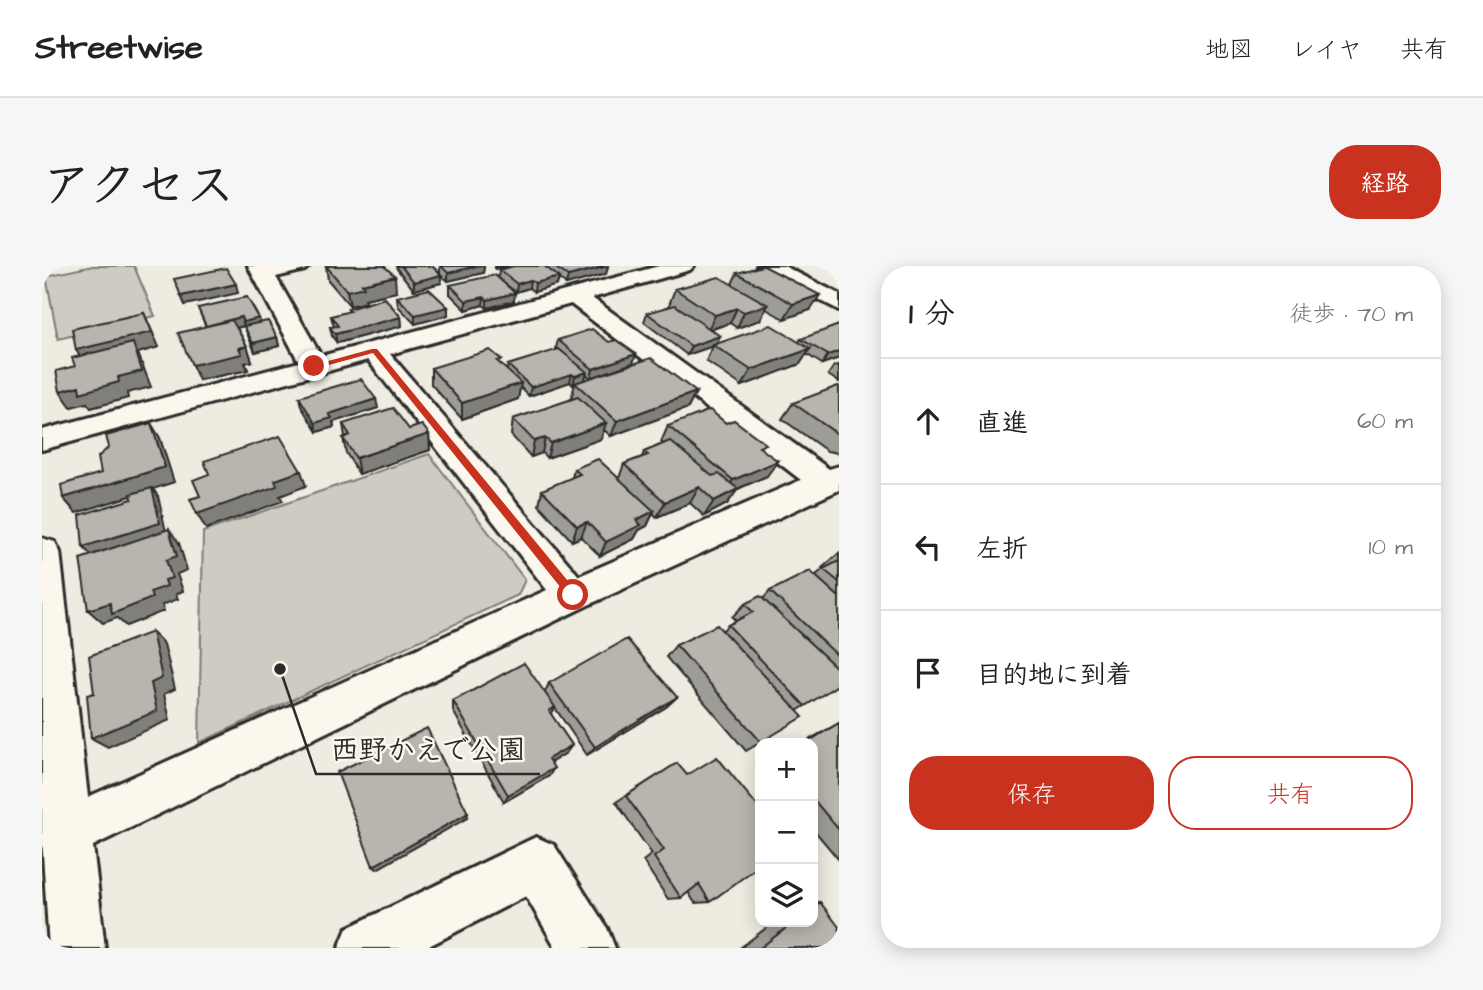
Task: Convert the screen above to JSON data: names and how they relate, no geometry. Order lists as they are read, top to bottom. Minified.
{"places":["西野かえで公園"],"page":{"header":"Streetwise","nav":["地図","レイヤ","共有"],"title":"アクセス","buttons":["経路",["保存","共有"]],"heading":["1 分","徒歩 · 70 m"],"list":[["直進","60 m"],["左折","10 m"],"目的地に到着"],"map_buttons":["+","−"]}}
